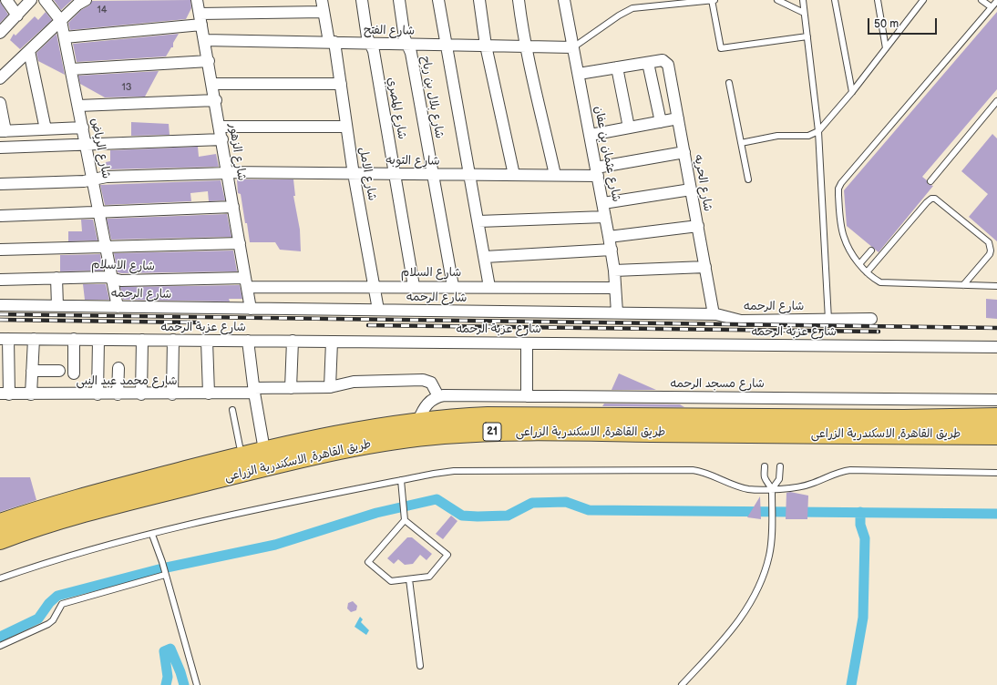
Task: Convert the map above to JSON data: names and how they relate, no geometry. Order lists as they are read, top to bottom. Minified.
{"streets":{"highway":["21","طريق القاهرة, الاسكندرية الزراعى"],"street":["شارع الفتح","شارع بلال بن رباح","شارع المصري","شارع الرياض","شارع الزهور","شارع عثمان بن عفان","شارع التوبه","شارع الامل","شارع الحريه","شارع الاسلام","شارع السلام","شارع الرحمه","شارع عزبة الرحمه","شارع محمد عبد النبى","شارع مسجد الرحمه"]},"crossings":[["شارع الفتح","شارع بلال بن رباح"],["شارع الفتح","شارع المصري"],["شارع الفتح","شارع الزهور"],["شارع الفتح","شارع عثمان بن عفان"],["شارع الفتح","شارع الامل"],["شارع بلال بن رباح","شارع التوبه"],["شارع بلال بن رباح","شارع السلام"],["شارع المصري","شارع التوبه"],["شارع المصري","شارع السلام"],["شارع الرياض","شارع التوبه"],["شارع الرياض","شارع الاسلام"],["شارع الرياض","شارع الرحمه"],["شارع الزهور","شارع التوبه"],["شارع الزهور","شارع الاسلام"],["شارع الزهور","شارع السلام"],["شارع الزهور","شارع الرحمه"],["شارع عثمان بن عفان","شارع التوبه"],["شارع عثمان بن عفان","شارع السلام"],["شارع عثمان بن عفان","شارع الرحمه"],["شارع التوبه","شارع الامل"],["شارع التوبه","شارع الحريه"],["شارع الامل","شارع السلام"],["شارع الامل","شارع الرحمه"],["شارع الحريه","شارع الرحمه"],["شارع الاسلام","شارع السلام"]],"house_numbers":["14","13"],"scale_bar":"50 m"}
